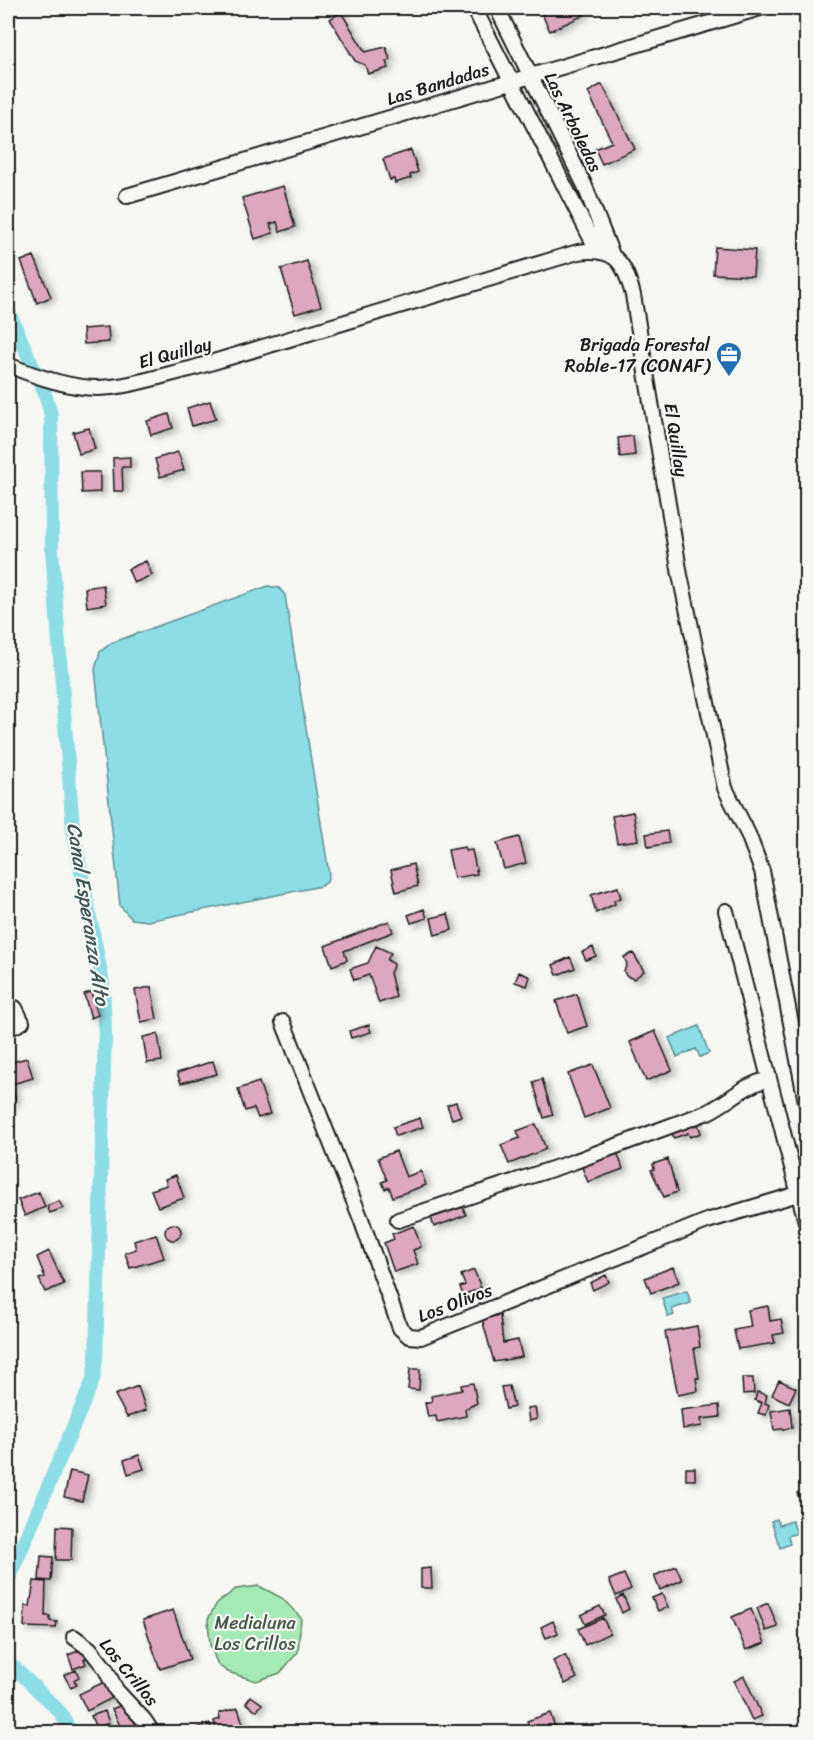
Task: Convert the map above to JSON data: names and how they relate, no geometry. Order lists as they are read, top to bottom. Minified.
{"streets":{"street":["Las Bandadas","Las Arboledas","El Quillay","Los Olivos","Los Crillos"]},"crossings":[["Las Bandadas","Las Arboledas"],["Las Arboledas","El Quillay"]],"water":["Canal Esperanza Alto"],"parks":["Medialuna Los Crillos"],"places":{"office":["Brigada Forestal Roble-17 (CONAF)"]}}
